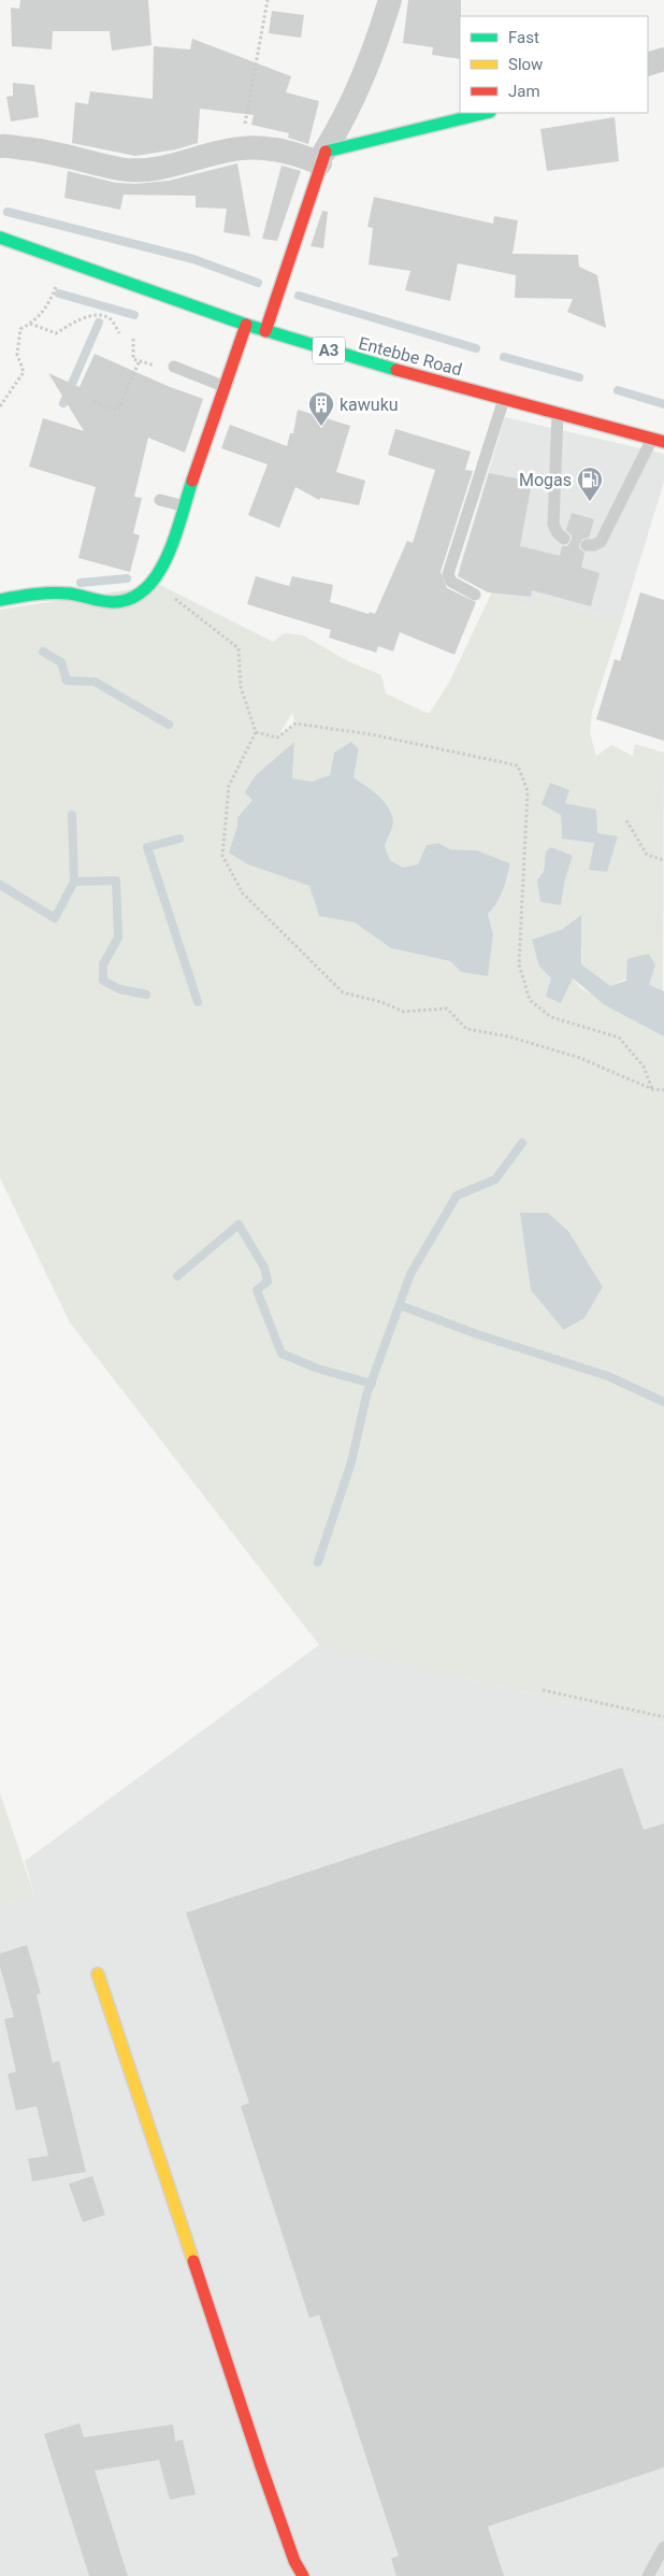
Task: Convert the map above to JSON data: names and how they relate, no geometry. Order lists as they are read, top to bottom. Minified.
{"streets":{"street":["A3","Entebbe Road"]},"places":{"building":["kawuku"],"fuel station":["Mogas"]},"legend":["Fast","Slow","Jam"]}
